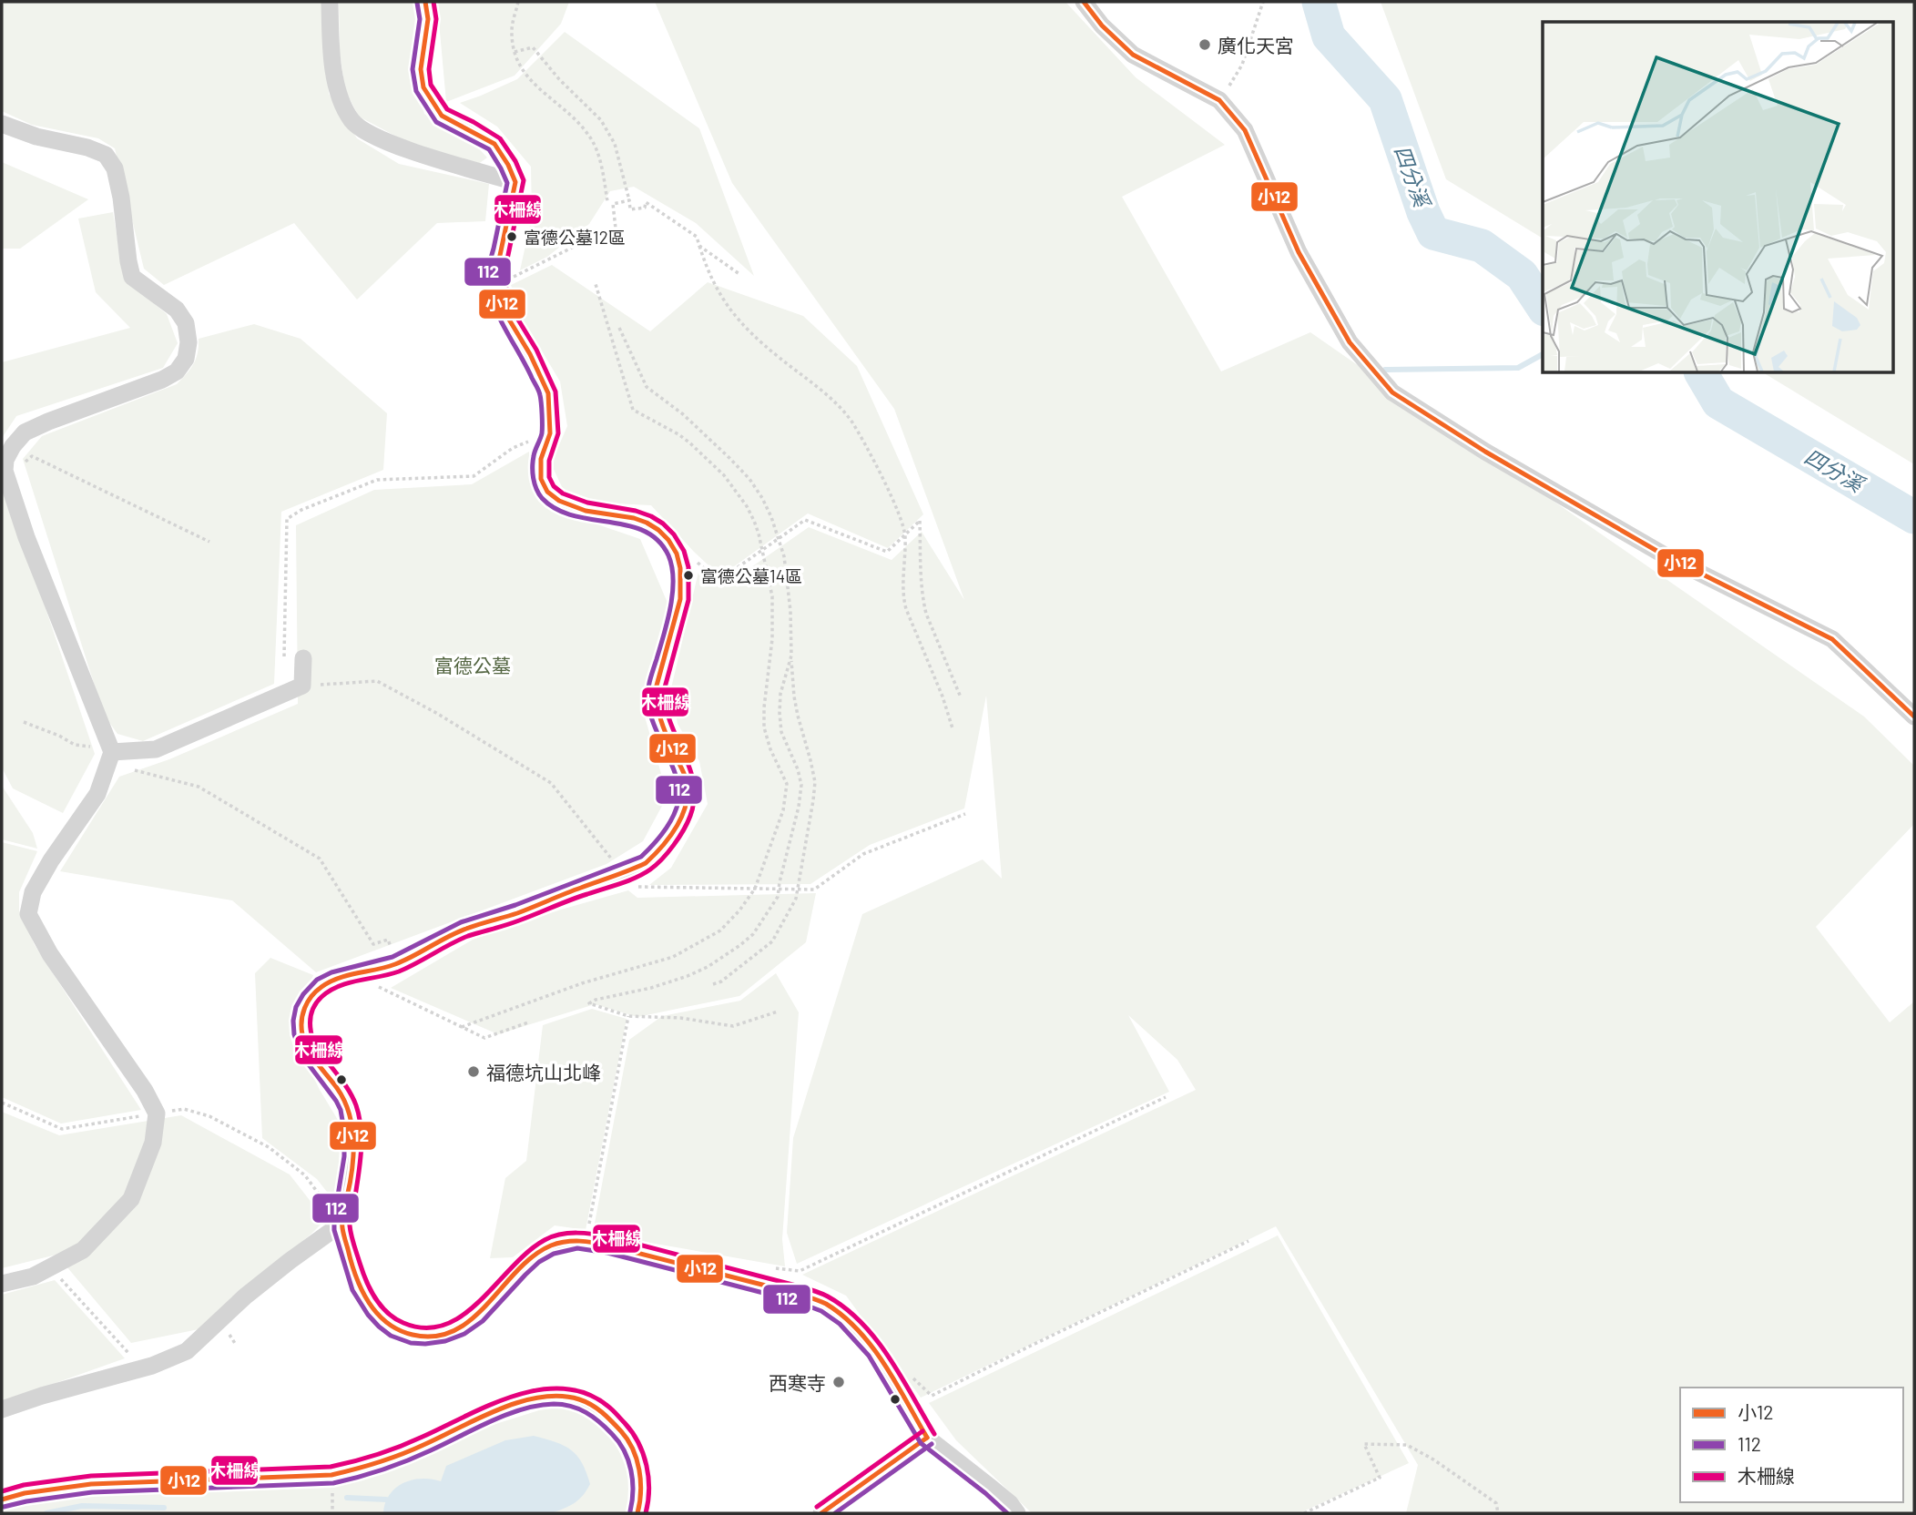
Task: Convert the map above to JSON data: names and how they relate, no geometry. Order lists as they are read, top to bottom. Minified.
{"water":["四分溪"],"parks":["富德公墓"],"places":["廣化天宮","富德公墓12區","富德公墓14區","福德坑山北峰","西寒寺"],"lines":["transit line 小12","transit line 木柵線","transit line 112"],"legend":["小12","112","木柵線"]}
